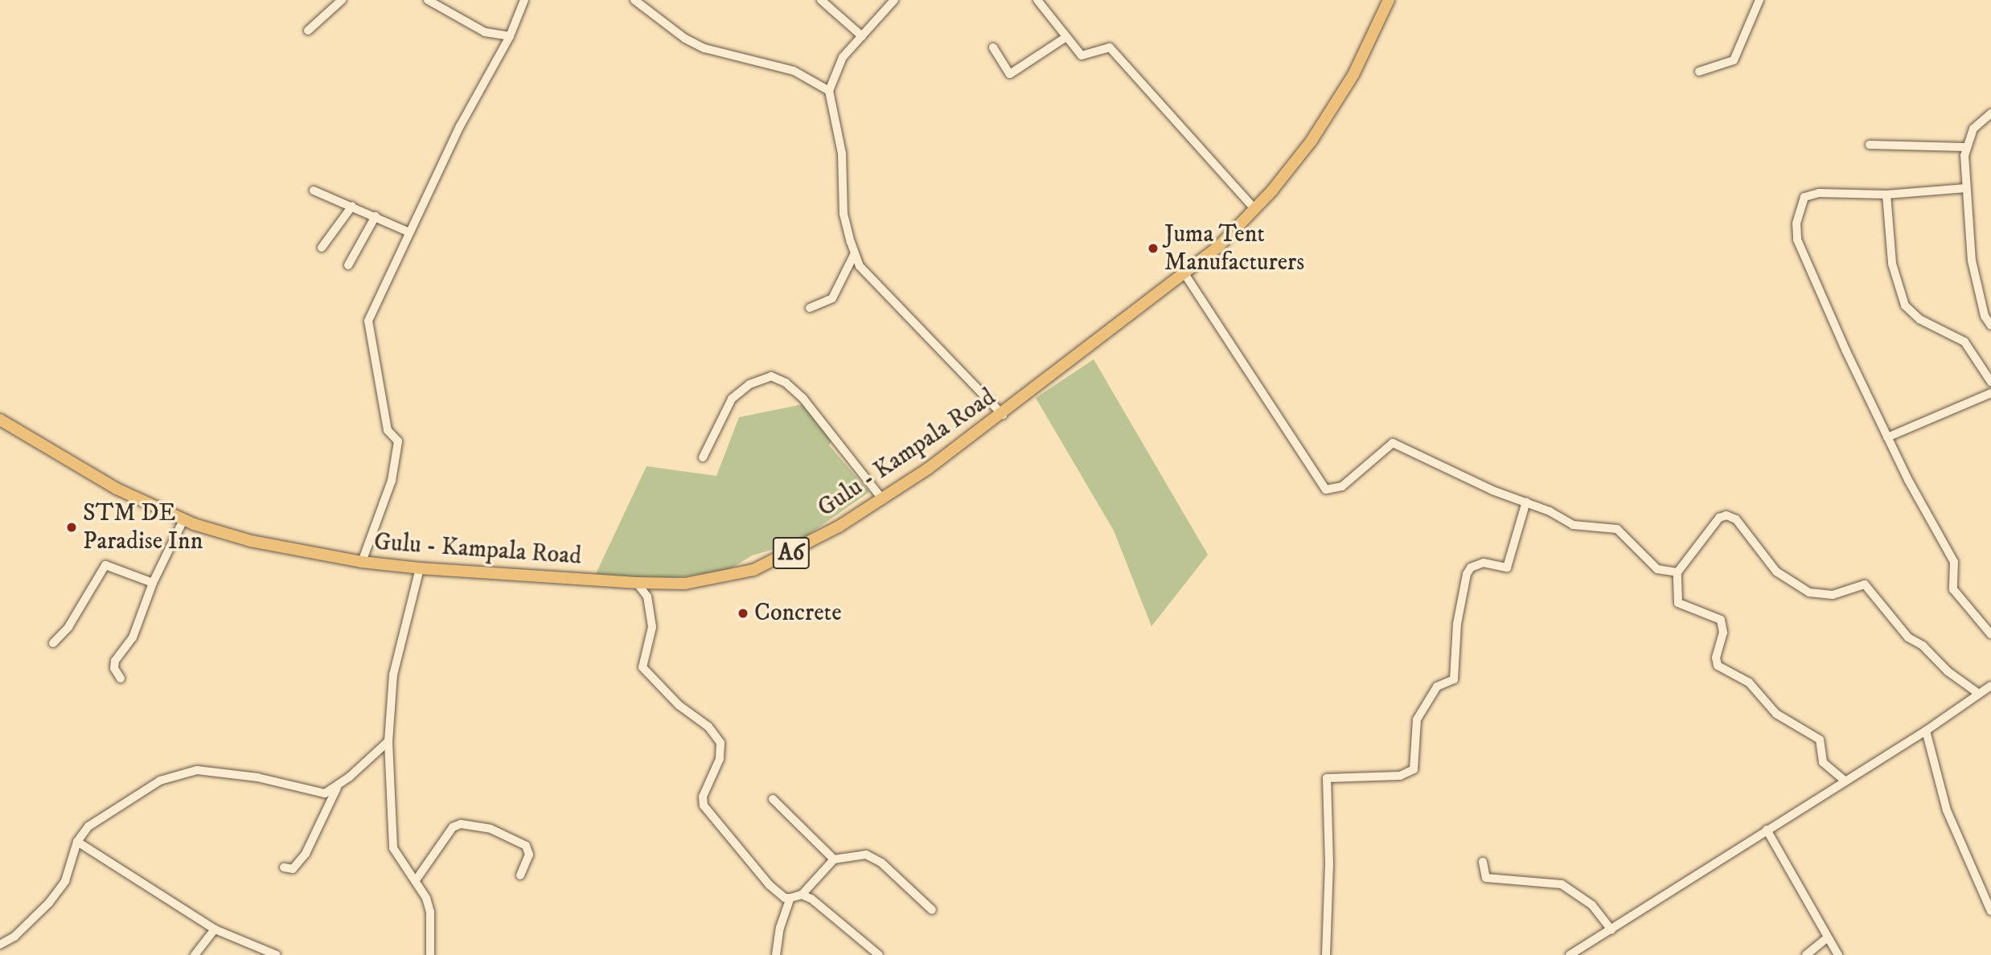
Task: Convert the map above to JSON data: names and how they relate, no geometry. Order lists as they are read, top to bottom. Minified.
{"streets":{"main road":["Gulu - Kampala Road","A6"]},"places":["Juma Tent Manufacturers","STM DE Paradise Inn","Concrete"]}
